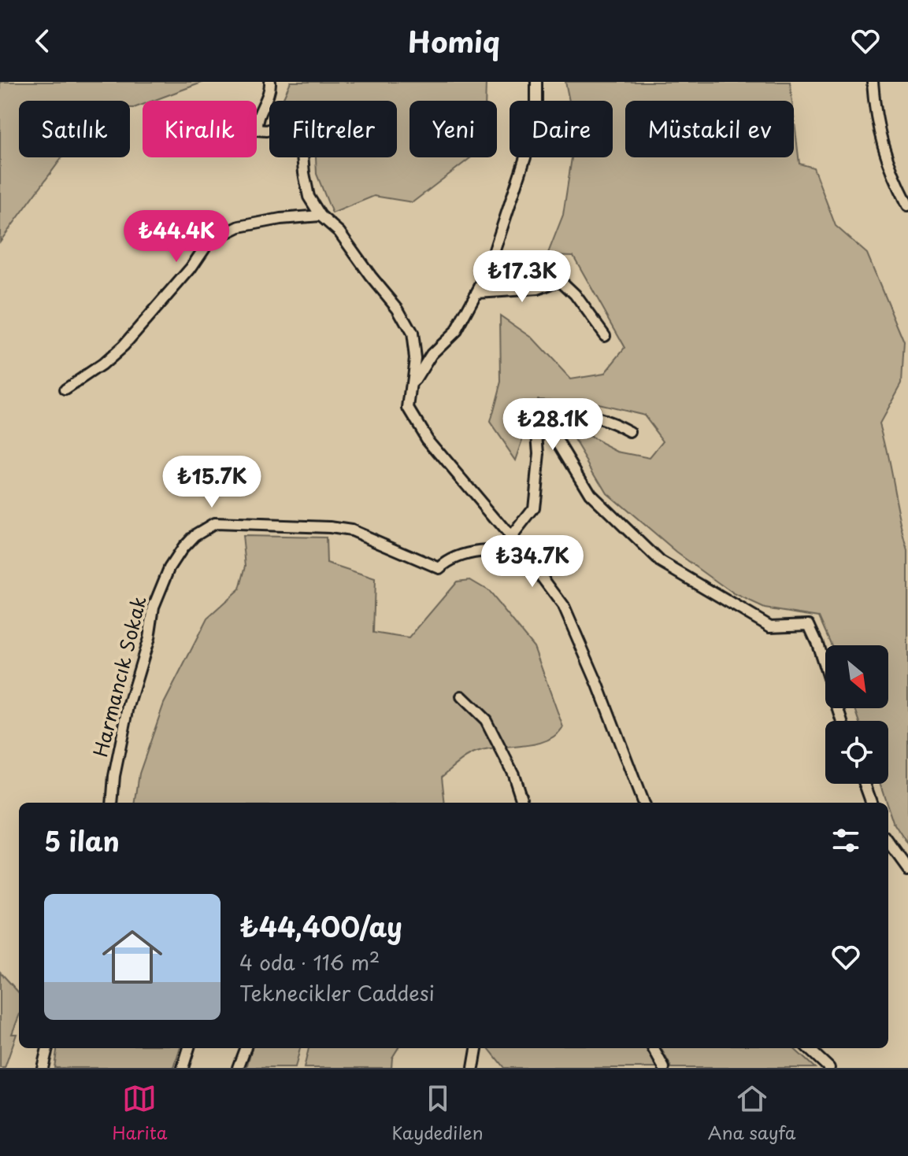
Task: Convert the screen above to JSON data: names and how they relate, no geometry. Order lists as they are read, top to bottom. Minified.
{"streets":{"street":["Harmancık Sokak"]},"north":"bottom right","page":{"header":"Homiq","chip":["Satılık","Kiralık","Filtreler","Yeni","Daire","Müstakil ev"],"price":["₺44.4K","₺17.3K","₺28.1K","₺15.7K","₺34.7K"],"heading":"5 ilan","list":[{"name":"₺44,400/ay","note":"4 oda · 116 m² · Teknecikler Caddesi"}],"tabs":["Harita","Kaydedilen","Ana sayfa"]}}
